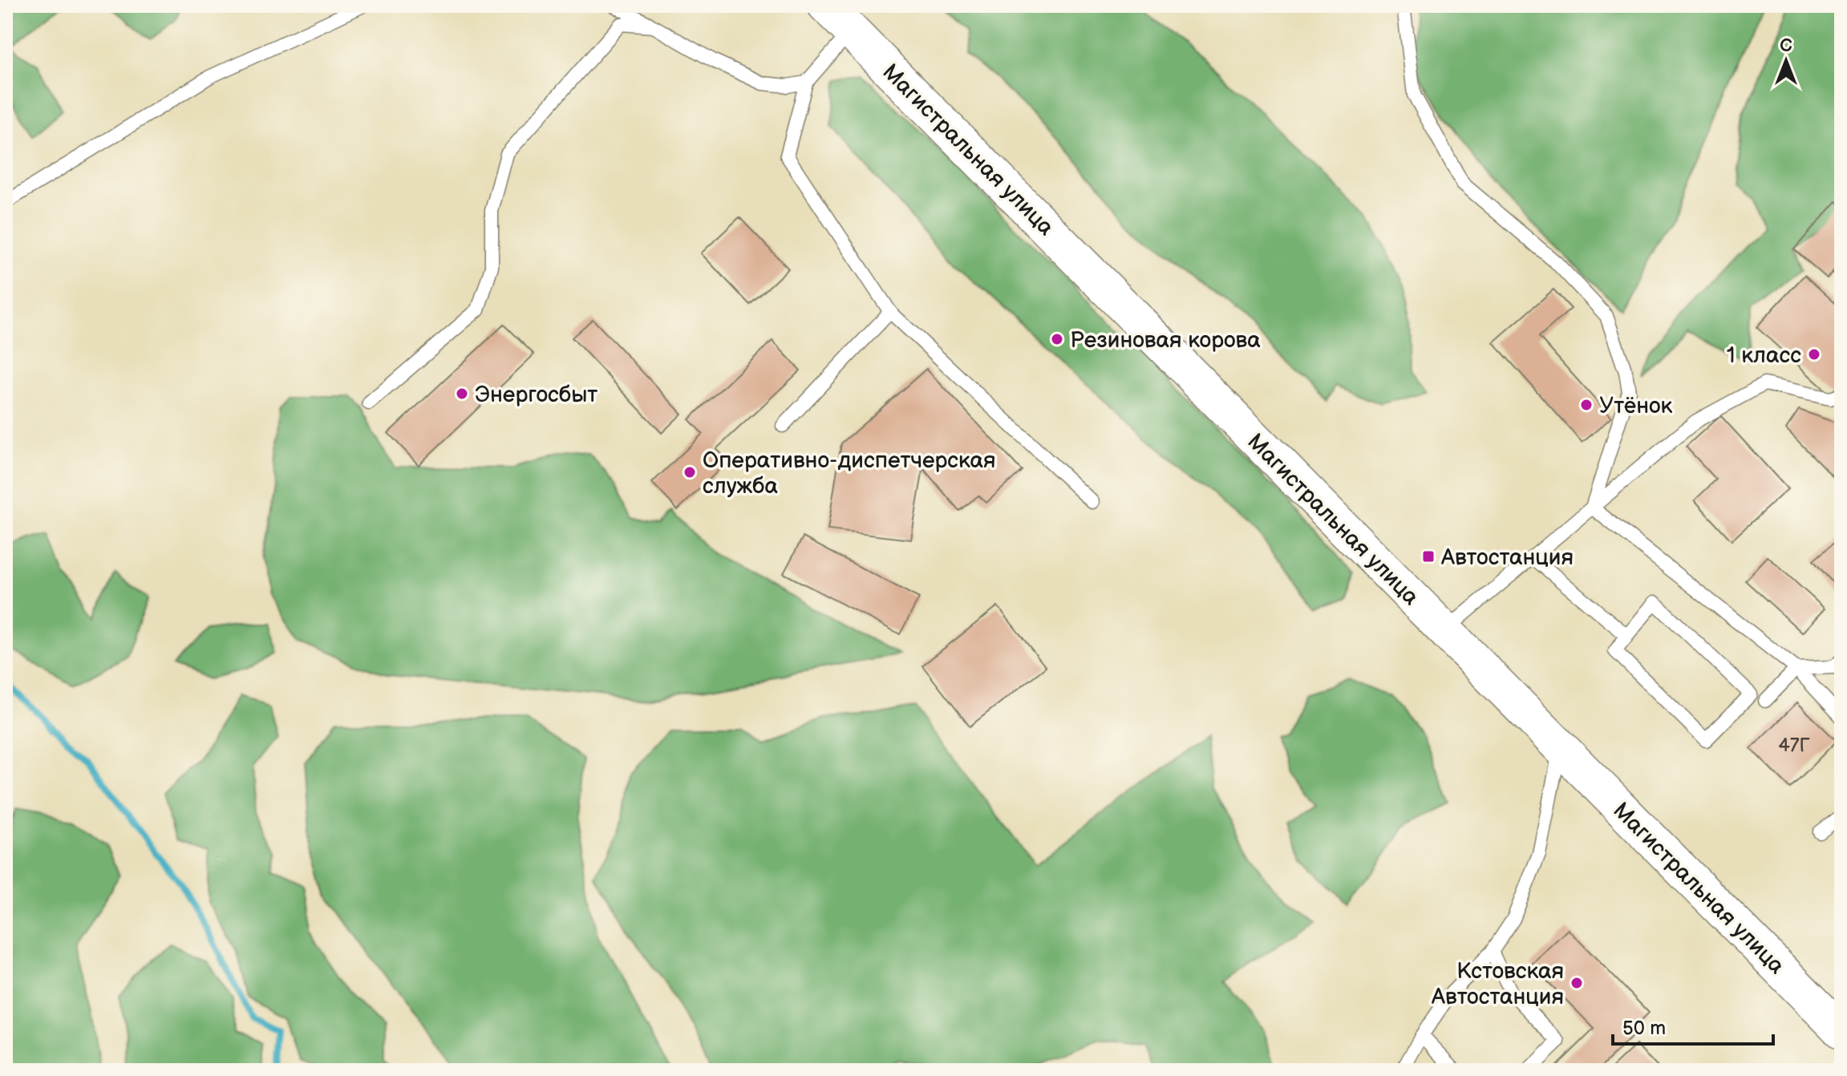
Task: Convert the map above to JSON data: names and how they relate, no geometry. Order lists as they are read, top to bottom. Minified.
{"streets":{"main road":["Магистральная улица"]},"places":{"other":["Резиновая корова","1 класс","Энергосбыт","Утёнок","Оперативно-диспетчерская служба","Кстовская Автостанция"],"transit":["Автостанция"]},"house_numbers":["47Г"],"scale_bar":"50 m","north":"top"}
